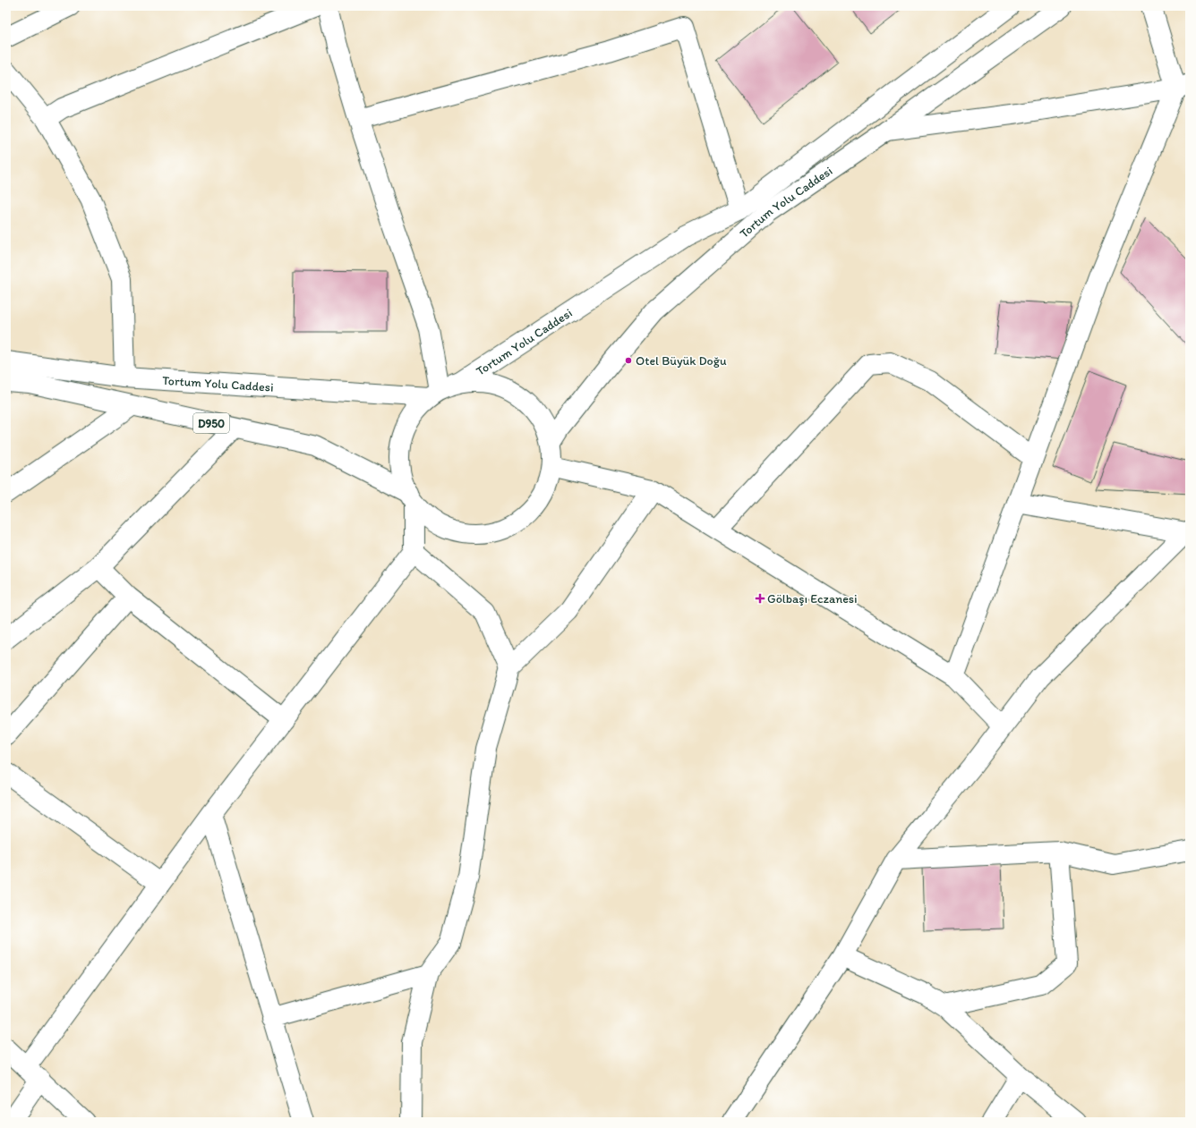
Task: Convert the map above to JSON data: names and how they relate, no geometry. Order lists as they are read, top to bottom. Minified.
{"streets":{"main road":["Tortum Yolu Caddesi","D950"]},"places":{"other":["Otel Büyük Doğu"],"health":["Gölbaşı Eczanesi"]}}
